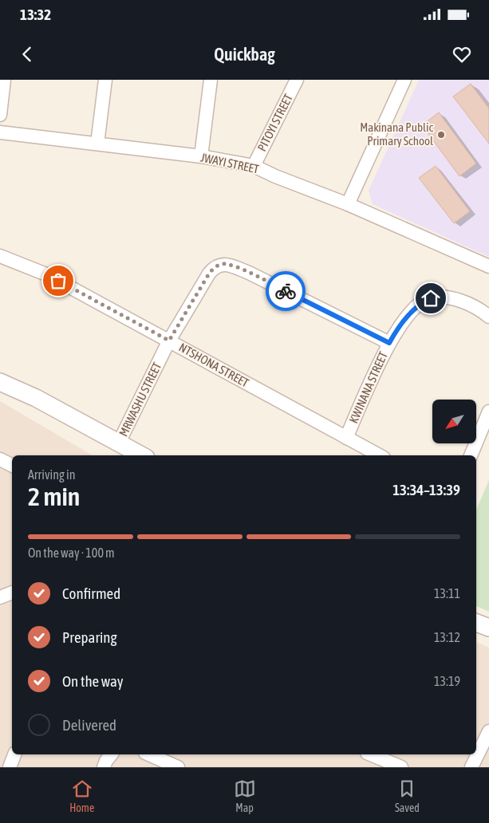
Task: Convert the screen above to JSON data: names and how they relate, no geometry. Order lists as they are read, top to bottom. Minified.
{"streets":{"street":["PITOYI STREET","JWAYI STREET","NTSHONA STREET","KWINANA STREET","MRWASHU STREET"]},"crossings":[["PITOYI STREET","JWAYI STREET"],["NTSHONA STREET","KWINANA STREET"],["NTSHONA STREET","MRWASHU STREET"],["KWINANA STREET","MRWASHU STREET"]],"places":["Makinana Public Primary School"],"north":"bottom left","page":{"status":"13:32","header":"Quickbag","heading":["2 min","Arriving in","13:34–13:39"],"bar":"On the way · 100 m","list":[["Confirmed","13:11"],["Preparing","13:12"],["On the way","13:19"],"Delivered"],"tabs":["Home","Map","Saved"]}}
